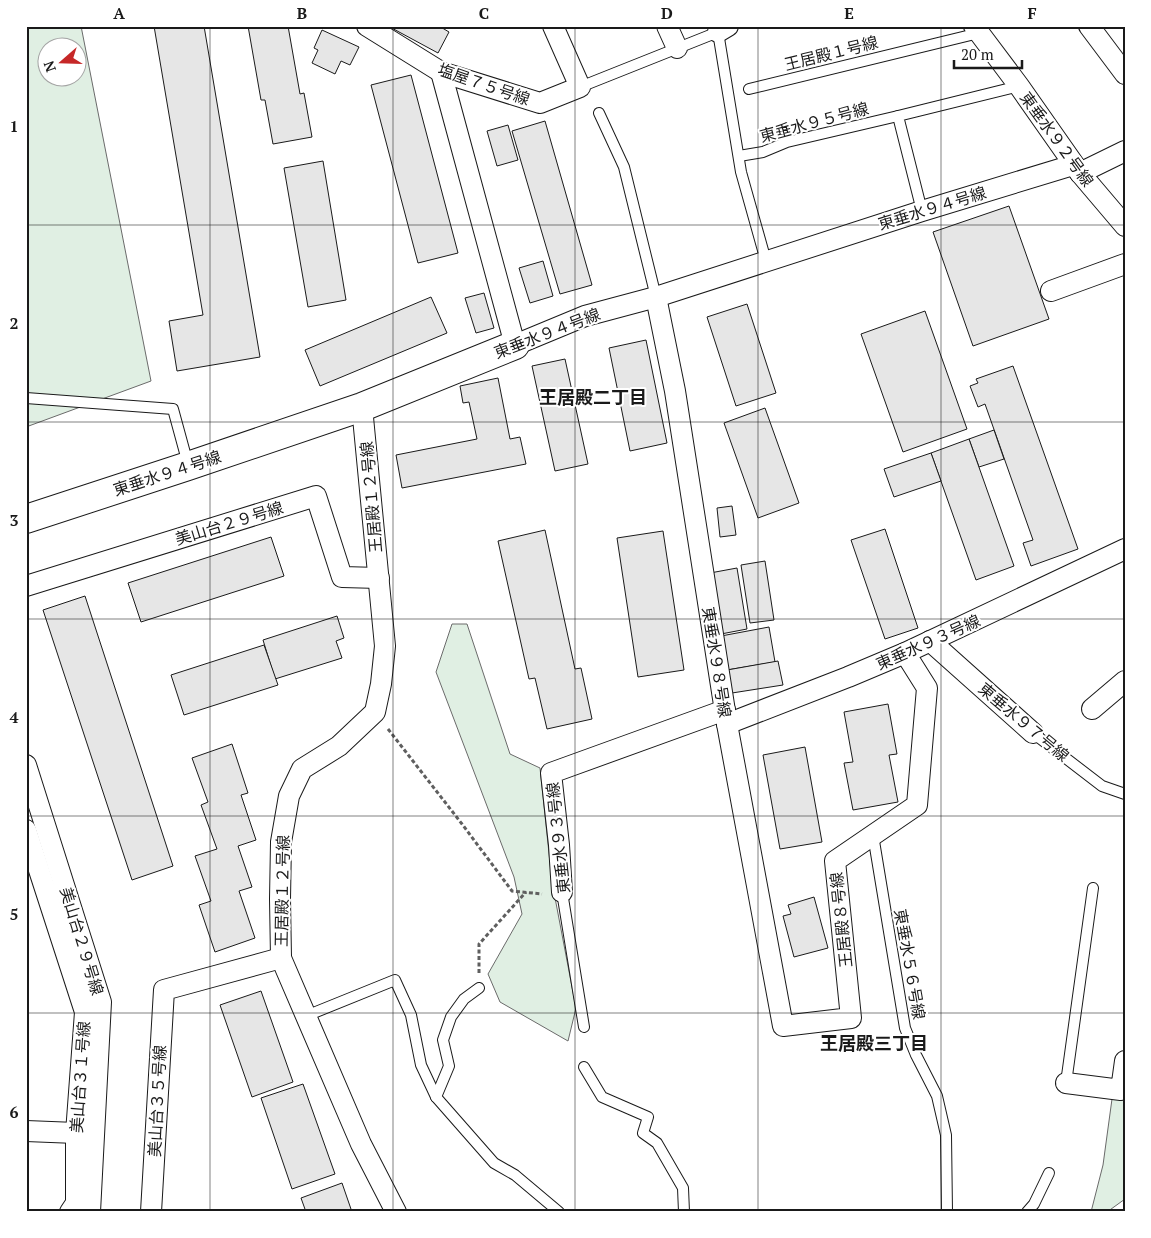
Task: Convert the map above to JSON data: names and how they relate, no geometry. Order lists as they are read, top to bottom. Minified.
{"streets":{"street":["塩屋７５号線","東垂水９２号線","東垂水９４号線","王居殿１２号線","美山台２９号線","東垂水９３号線","東垂水９８号線","東垂水９７号線","王居殿８号線","美山台３１号線","美山台３５号線"],"lane":["王居殿１号線","東垂水９５号線","東垂水５６号線"]},"crossings":[["王居殿１号線","東垂水９２号線"],["東垂水９５号線","東垂水９２号線"],["東垂水９５号線","東垂水９４号線"],["東垂水９２号線","東垂水９４号線"],["東垂水９４号線","王居殿１２号線"],["東垂水９４号線","東垂水９８号線"],["王居殿１２号線","美山台２９号線"],["王居殿１２号線","美山台３５号線"],["東垂水９３号線","東垂水９８号線"],["東垂水９３号線","東垂水９７号線"],["東垂水９３号線","王居殿８号線"],["東垂水９８号線","王居殿８号線"],["王居殿８号線","東垂水５６号線"]],"districts":["王居殿二丁目","王居殿三丁目"],"scale_bar":"20 m","north":"left","grid":{"columns":["A","B","C","D","E","F"],"rows":["1","2","3","4","5","6"]}}
